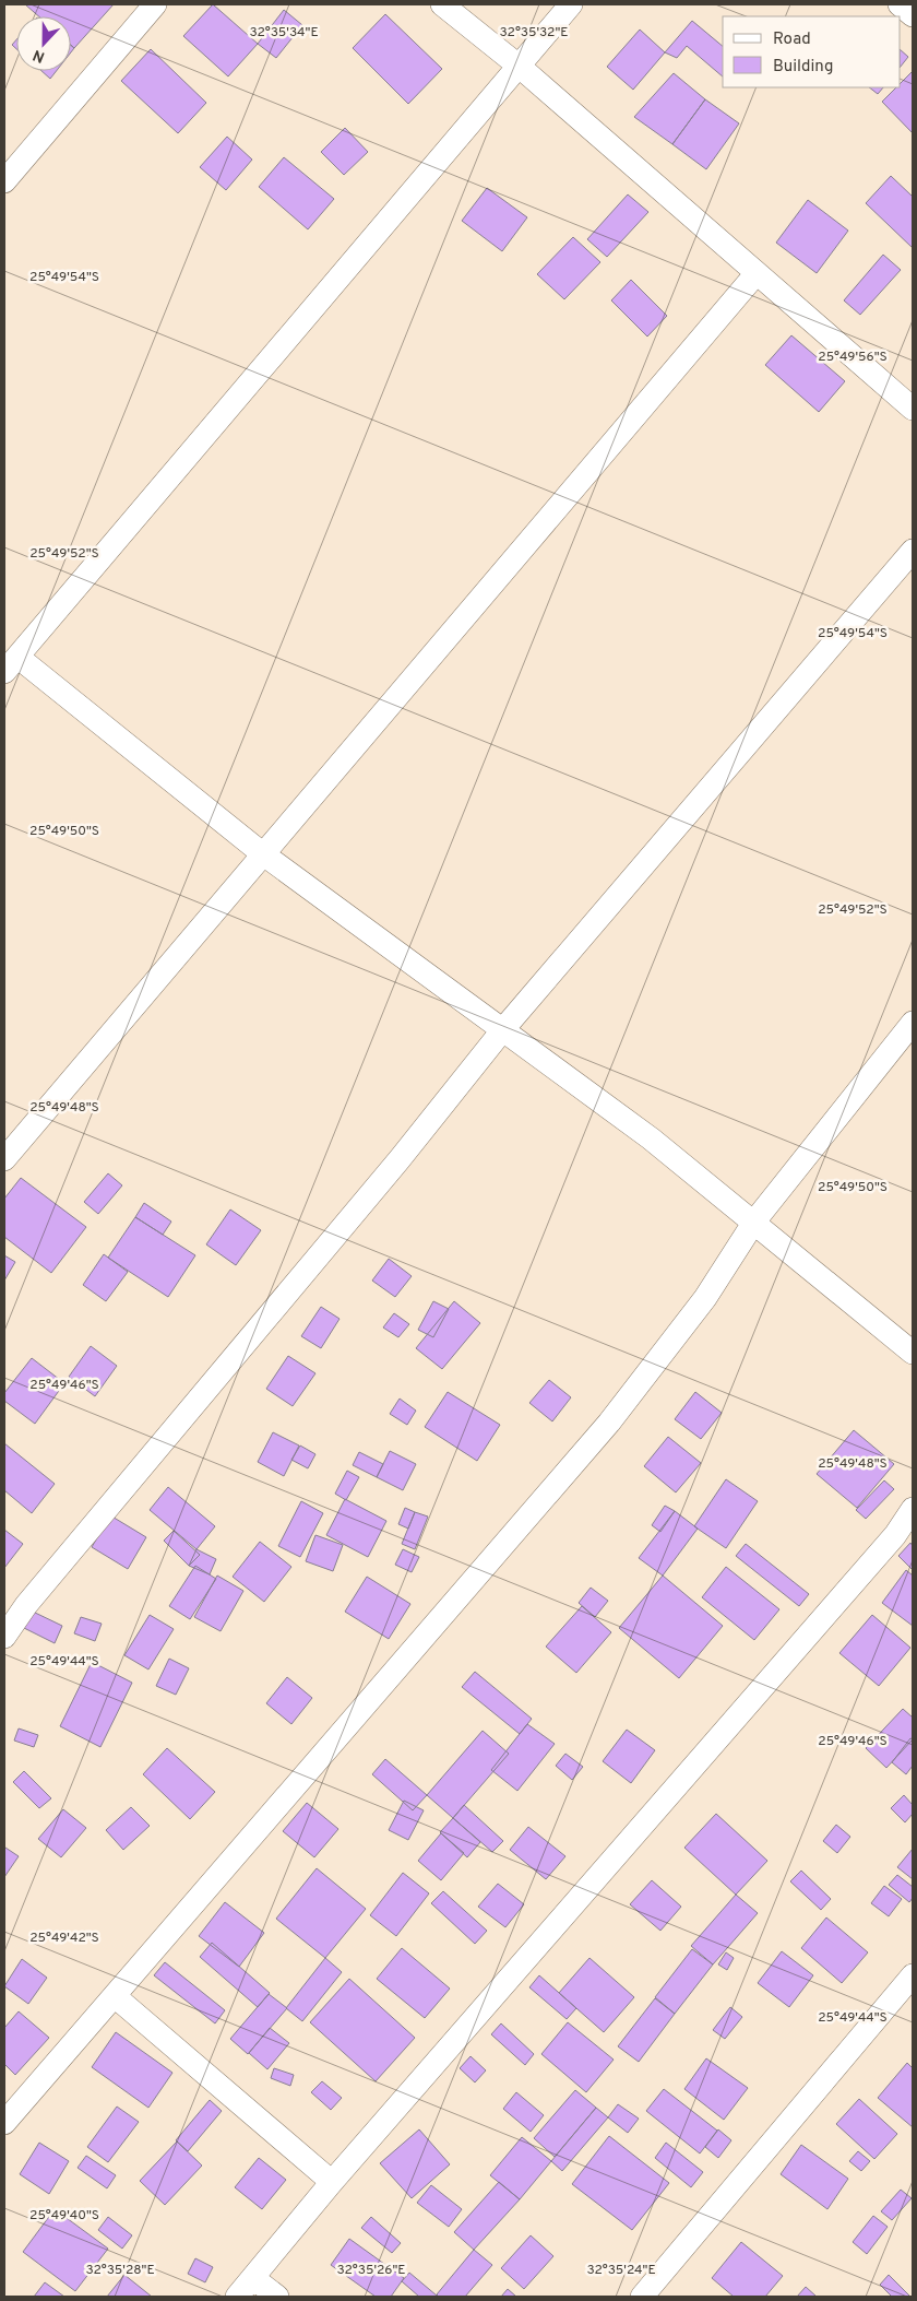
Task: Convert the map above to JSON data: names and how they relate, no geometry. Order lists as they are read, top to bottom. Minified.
{"legend":["Road","Building"],"north":"bottom","coordinates":["32°35'34\"E","32°35'32\"E","25°49'54\"S","25°49'56\"S","25°49'52\"S","25°49'50\"S","25°49'48\"S","25°49'46\"S","25°49'44\"S","25°49'42\"S","25°49'40\"S","32°35'28\"E","32°35'26\"E","32°35'24\"E"]}
